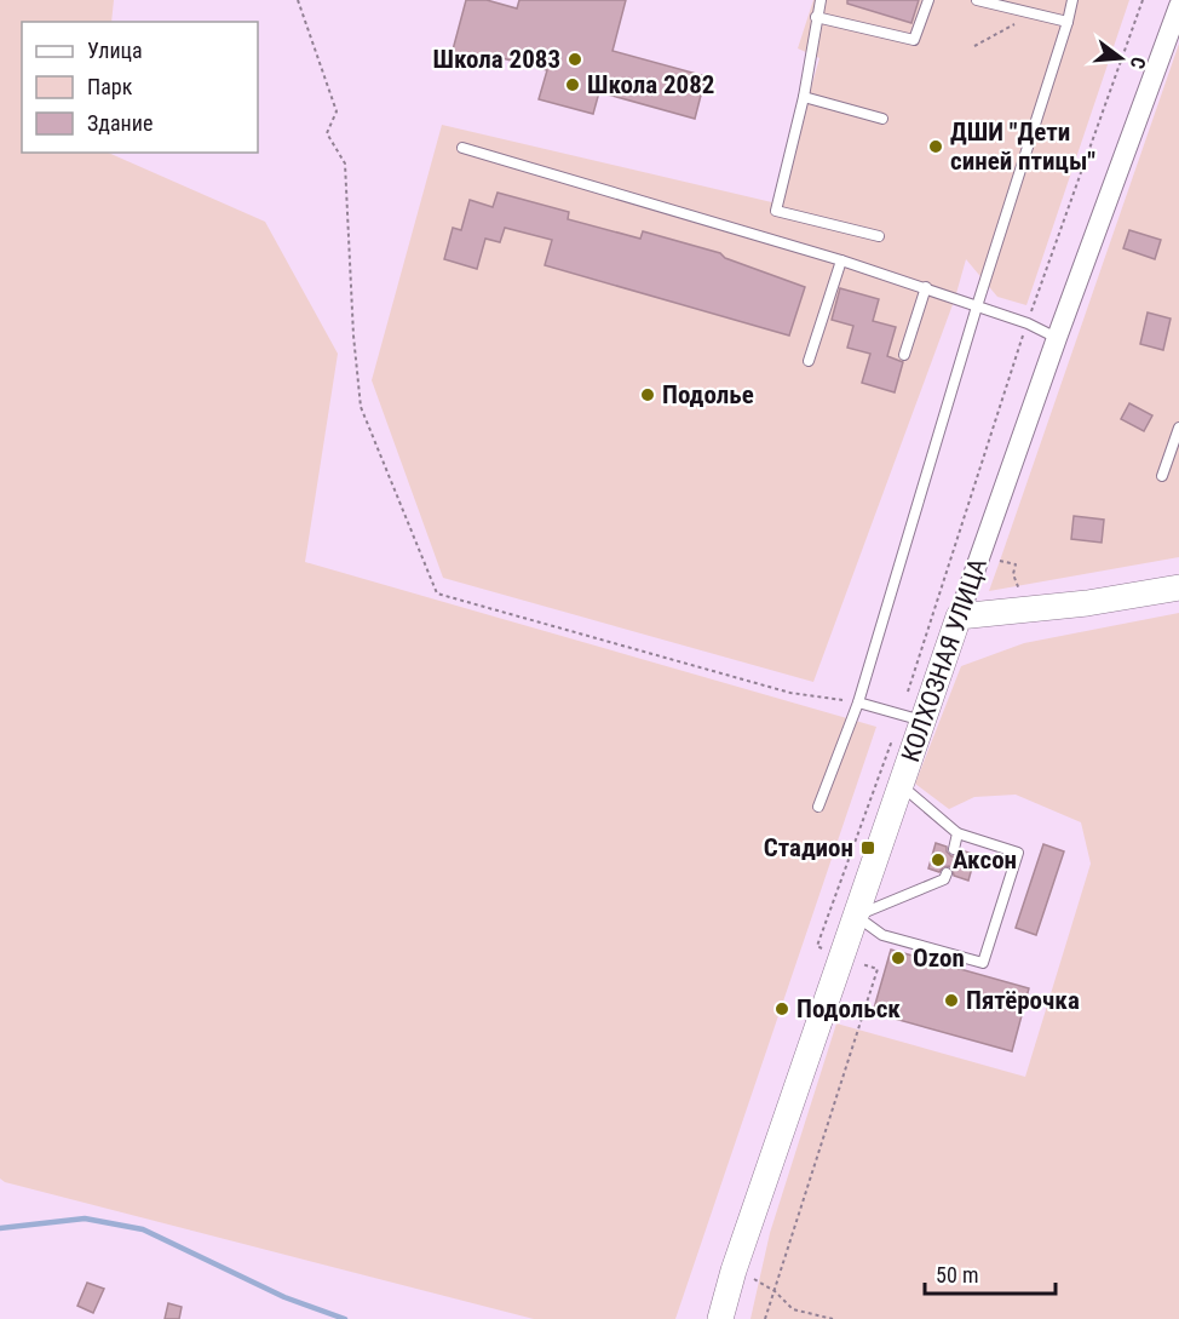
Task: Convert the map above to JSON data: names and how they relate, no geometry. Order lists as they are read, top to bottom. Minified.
{"streets":{"street":["КОЛХОЗНАЯ УЛИЦА"]},"places":{"other":["Школа 2083","Школа 2082","ДШИ \"Дети синей птицы\"","Подолье","Аксон","Ozon","Пятёрочка","Подольск"],"transit":["Стадион"]},"legend":["Улица","Парк","Здание"],"scale_bar":"50 m","north":"right"}
